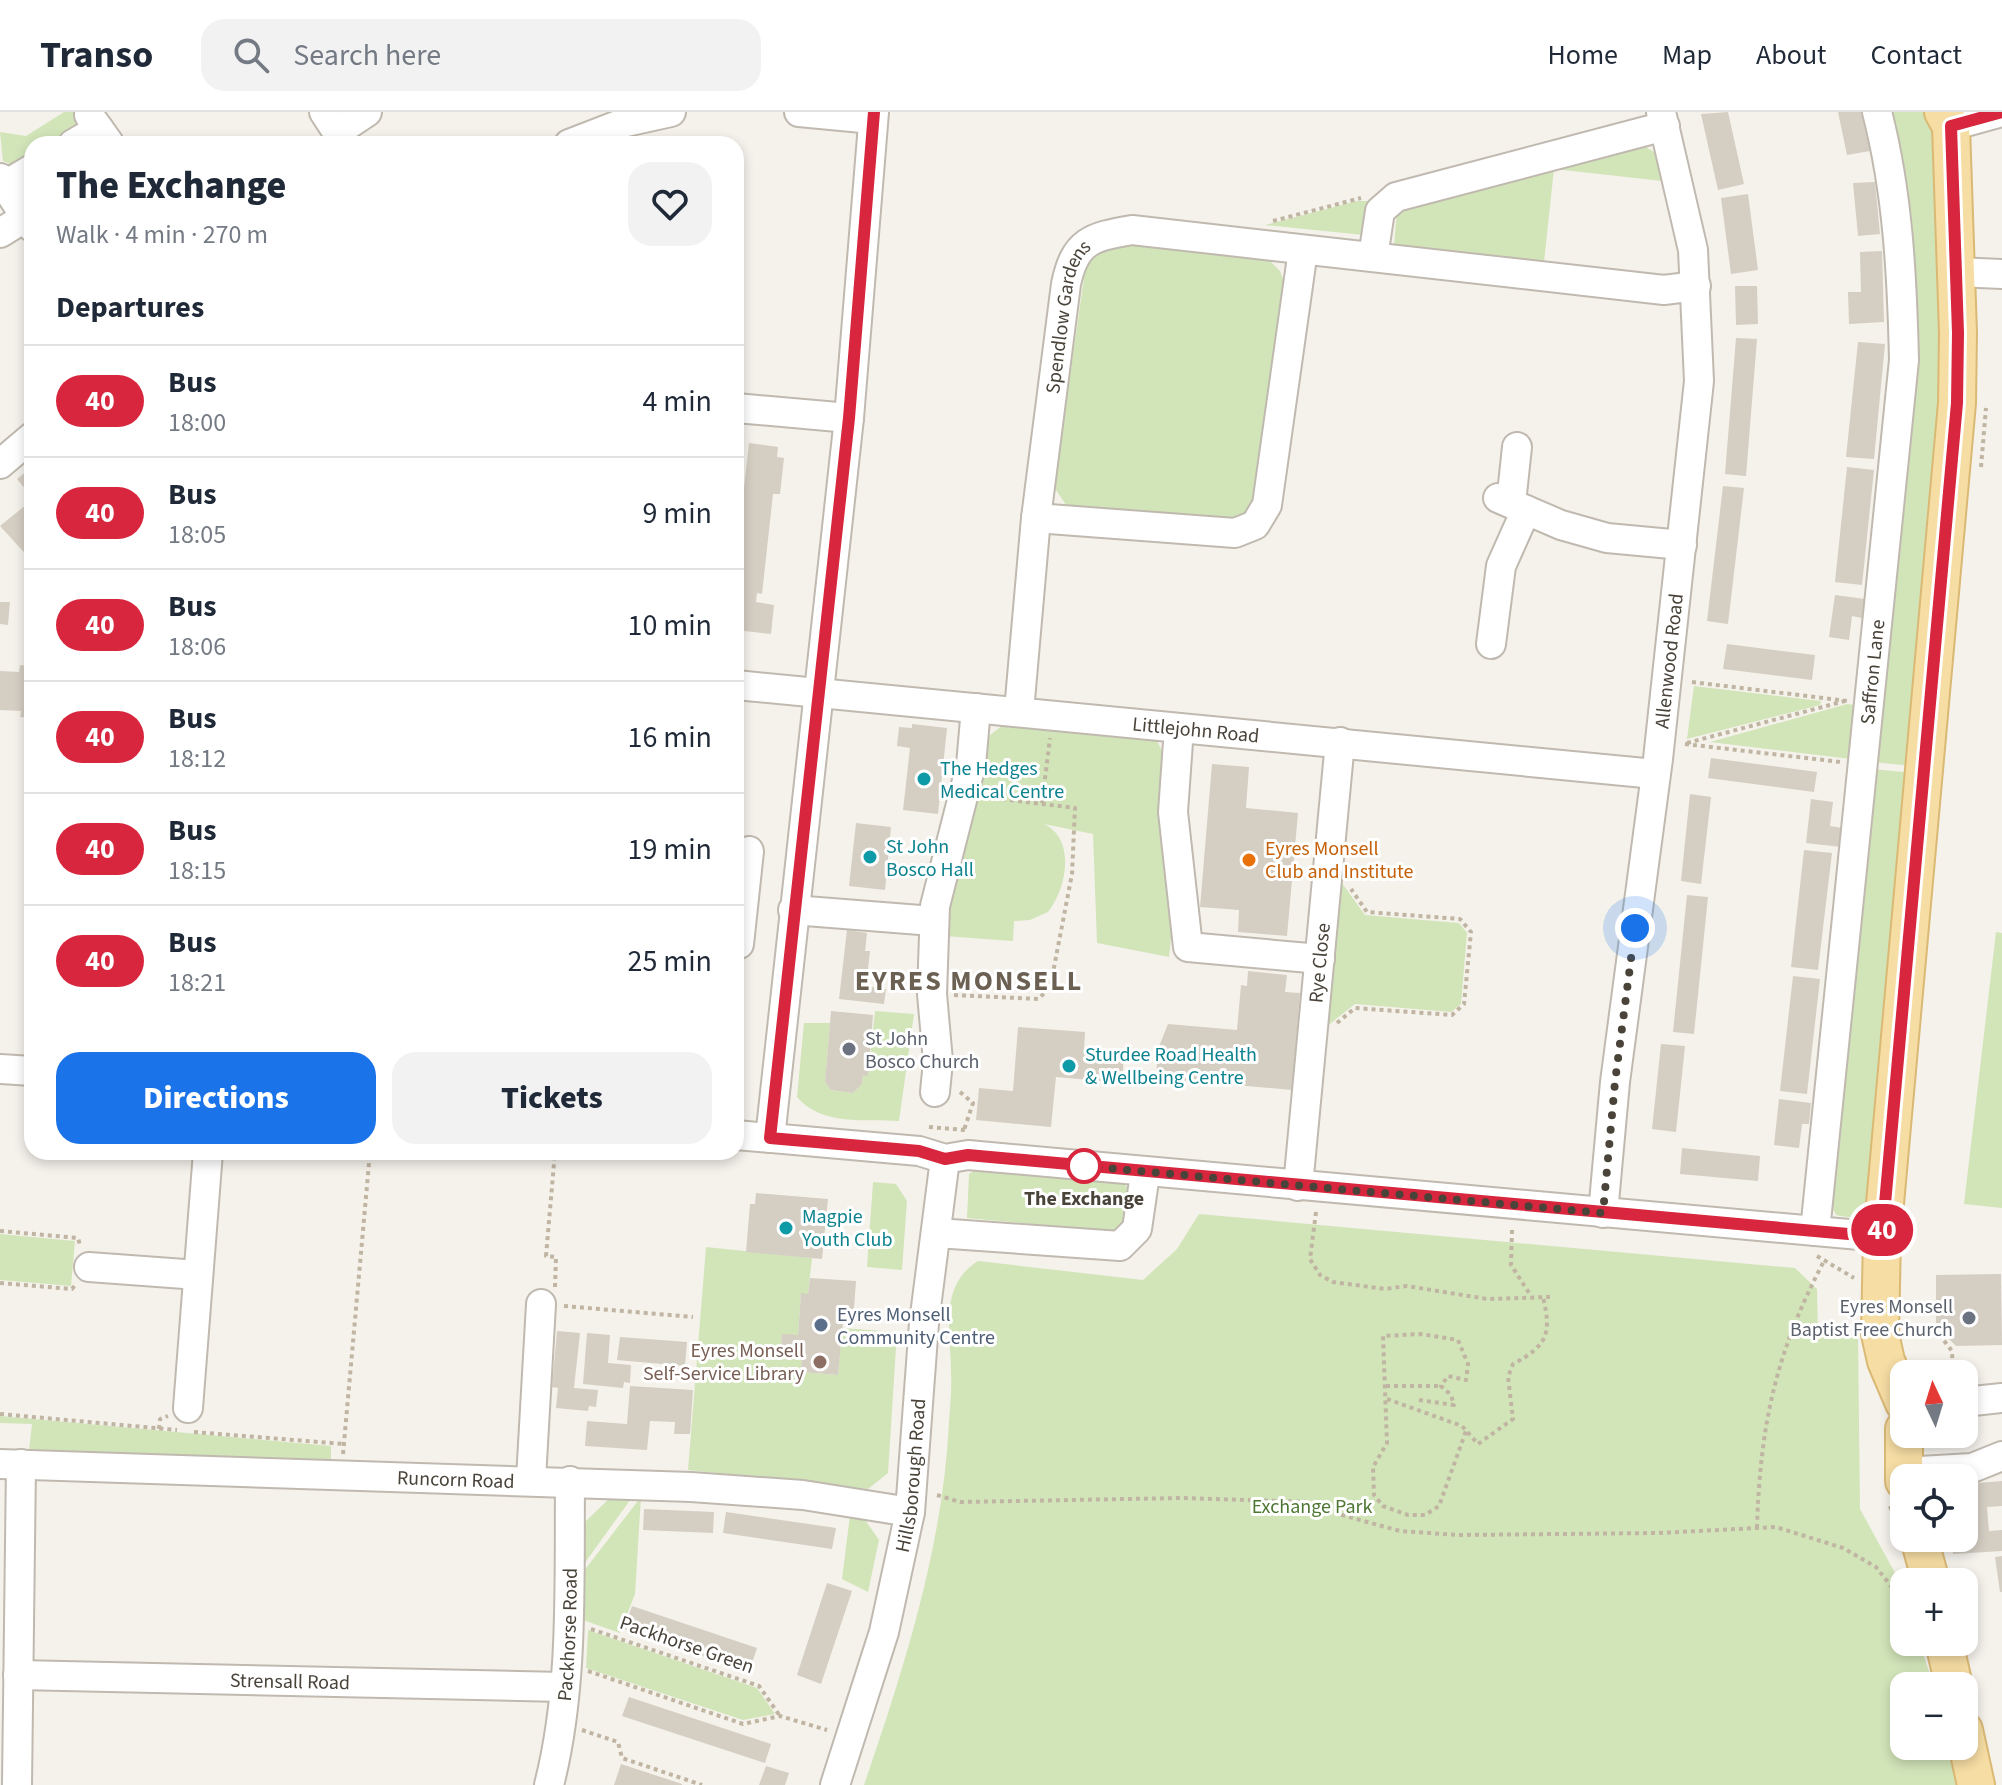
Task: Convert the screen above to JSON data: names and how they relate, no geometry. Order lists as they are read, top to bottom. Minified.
{"streets":{"street":["Spendlow Gardens","Allenwood Road","Saffron Lane","Littlejohn Road","Rye Close","Runcorn Road","Hillsborough Road","Packhorse Road","Strensall Road"],"path":["Packhorse Green"]},"crossings":[["Spendlow Gardens","Allenwood Road"],["Spendlow Gardens","Littlejohn Road"],["Allenwood Road","Littlejohn Road"],["Littlejohn Road","Rye Close"],["Runcorn Road","Hillsborough Road"],["Runcorn Road","Packhorse Road"],["Packhorse Road","Packhorse Green"],["Packhorse Road","Strensall Road"]],"districts":["EYRES MONSELL"],"parks":["Exchange Park"],"places":["The Hedges Medical Centre","St John Bosco Hall","Eyres Monsell Club and Institute","St John Bosco Church","Sturdee Road Health & Wellbeing Centre","The Exchange","Magpie Youth Club","Eyres Monsell Baptist Free Church","Eyres Monsell Community Centre","Eyres Monsell Self-Service Library"],"lines":["bus line 40"],"north":"top","page":{"header":"Transo","search":"Search here","nav":["Home","Map","About","Contact"],"on_map":"40","heading":[["The Exchange","Walk · 4 min · 270 m"],"Departures"],"list":[{"mark":"40","name":"Bus","note":"18:00","value":"4 min"},{"mark":"40","name":"Bus","note":"18:05","value":"9 min"},{"mark":"40","name":"Bus","note":"18:06","value":"10 min"},{"mark":"40","name":"Bus","note":"18:12","value":"16 min"},{"mark":"40","name":"Bus","note":"18:15","value":"19 min"},{"mark":"40","name":"Bus","note":"18:21","value":"25 min"}],"buttons":["Directions","Tickets"],"map_buttons":["+","−"]}}
